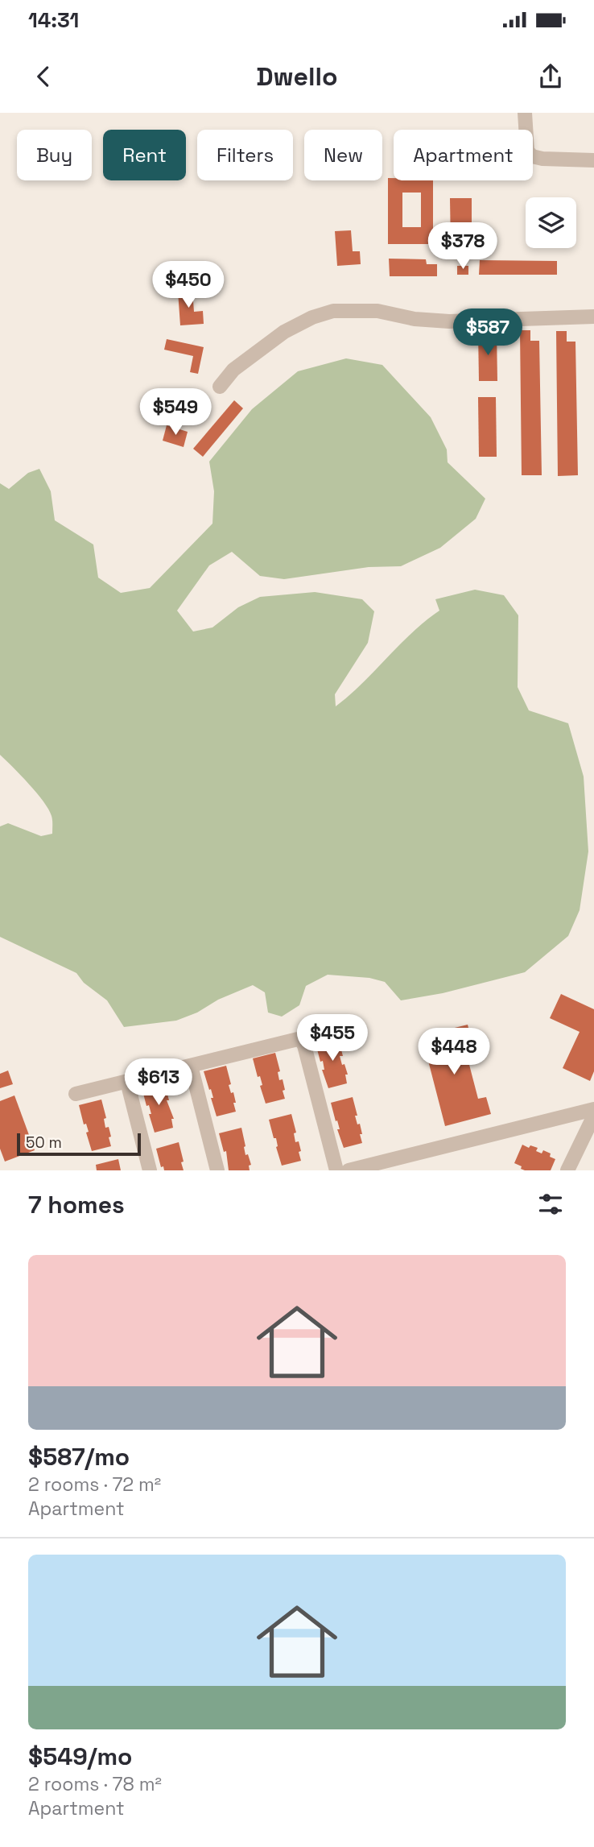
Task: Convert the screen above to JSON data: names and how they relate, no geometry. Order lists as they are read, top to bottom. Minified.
{"scale_bar":"50 m","page":{"status":"14:31","header":"Dwello","chip":["Buy","Rent","Filters","New","Apartment"],"price":["$378","$450","$587","$549","$455","$448","$613"],"scale":"50 m","heading":"7 homes","list":[{"name":"$587/mo","note":"2 rooms · 72 m² · Apartment"},{"name":"$549/mo","note":"2 rooms · 78 m² · Apartment"}]}}
